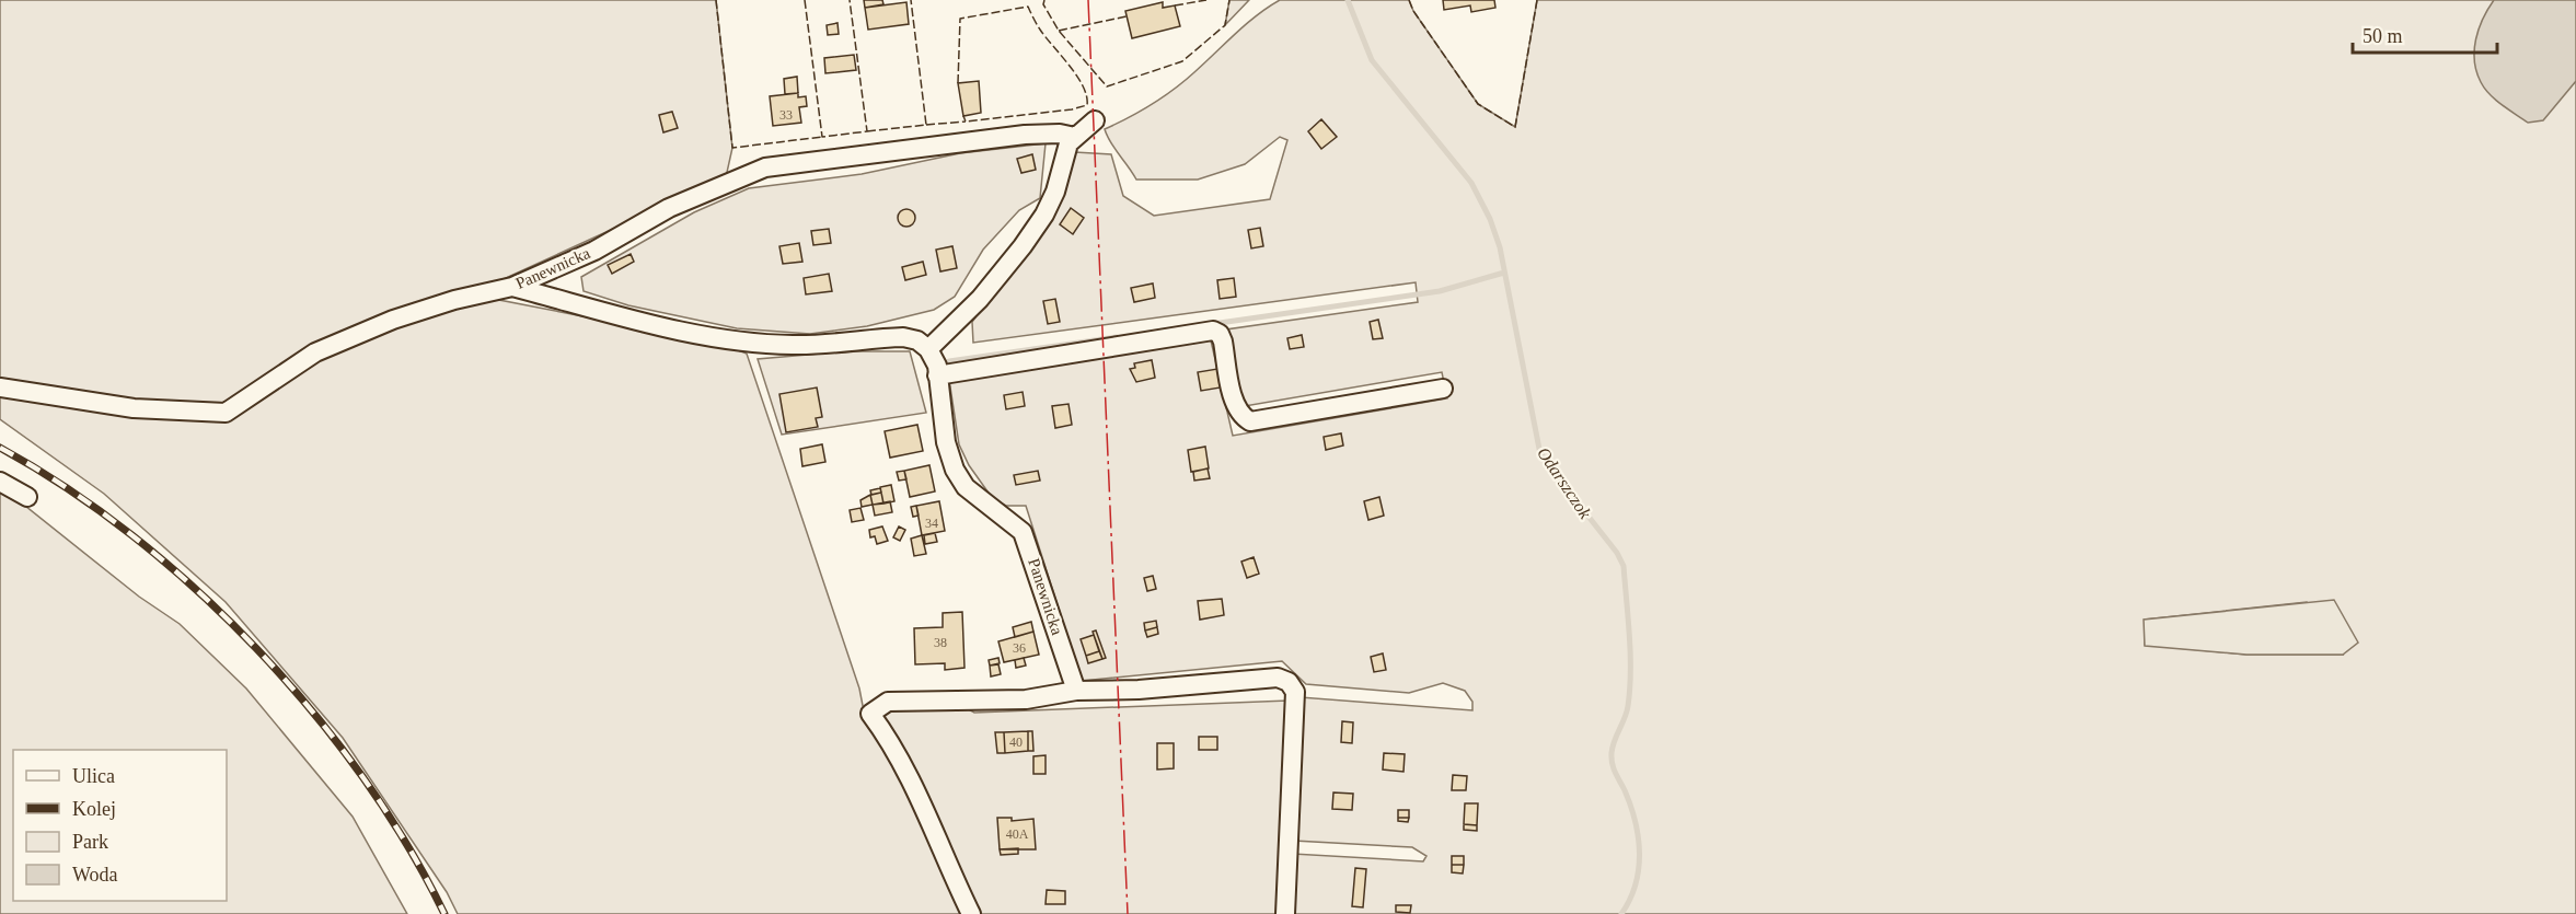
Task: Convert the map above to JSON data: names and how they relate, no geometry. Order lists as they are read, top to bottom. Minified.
{"streets":{"street":["Panewnicka"]},"water":["Odarszczok"],"house_numbers":["33","34","38","36","40","40A"],"legend":["Ulica","Kolej","Park","Woda"],"scale_bar":"50 m"}
